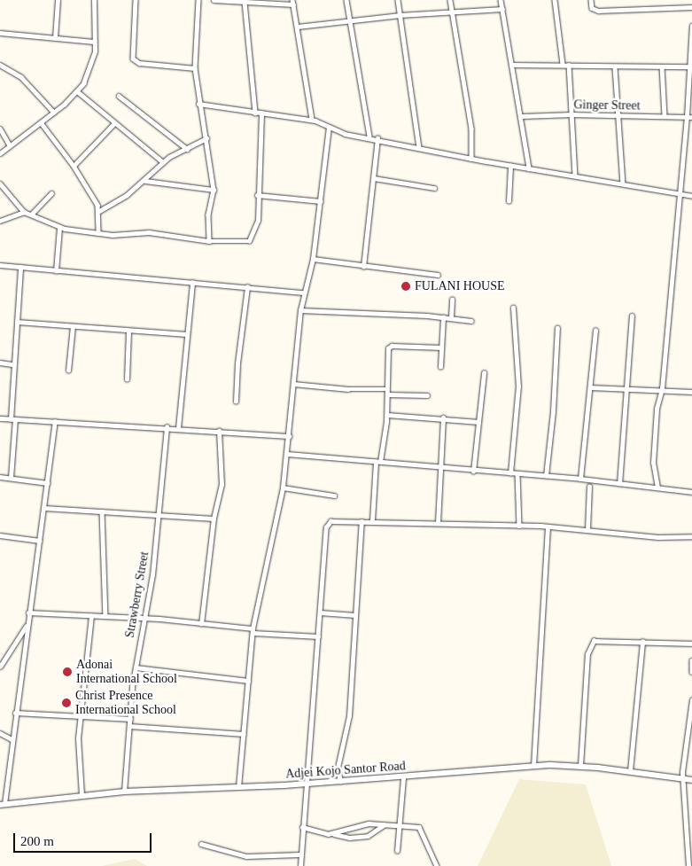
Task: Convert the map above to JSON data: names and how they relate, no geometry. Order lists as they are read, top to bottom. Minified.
{"streets":{"street":["Ginger Street","Strawberry Street","Adjei Kojo Santor Road"]},"crossings":[["Strawberry Street","Adjei Kojo Santor Road"]],"places":["FULANI HOUSE","Adonai International School","Christ Presence International School"],"scale_bar":"200 m"}
